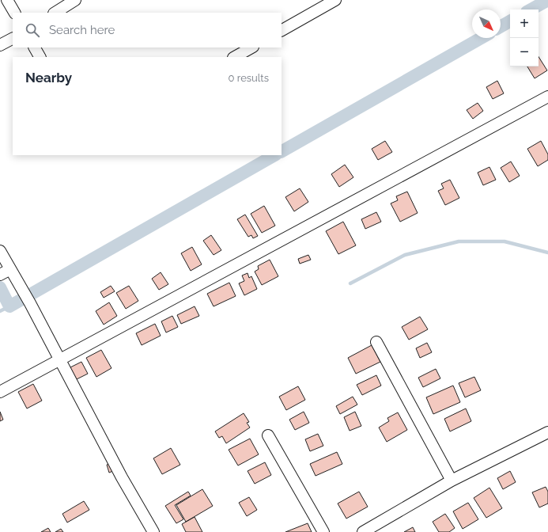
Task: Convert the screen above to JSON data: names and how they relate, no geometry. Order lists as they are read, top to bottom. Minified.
{"north":"bottom right","page":{"map_buttons":["+","−"],"search":"Search here","heading":["Nearby","0 results"]}}
